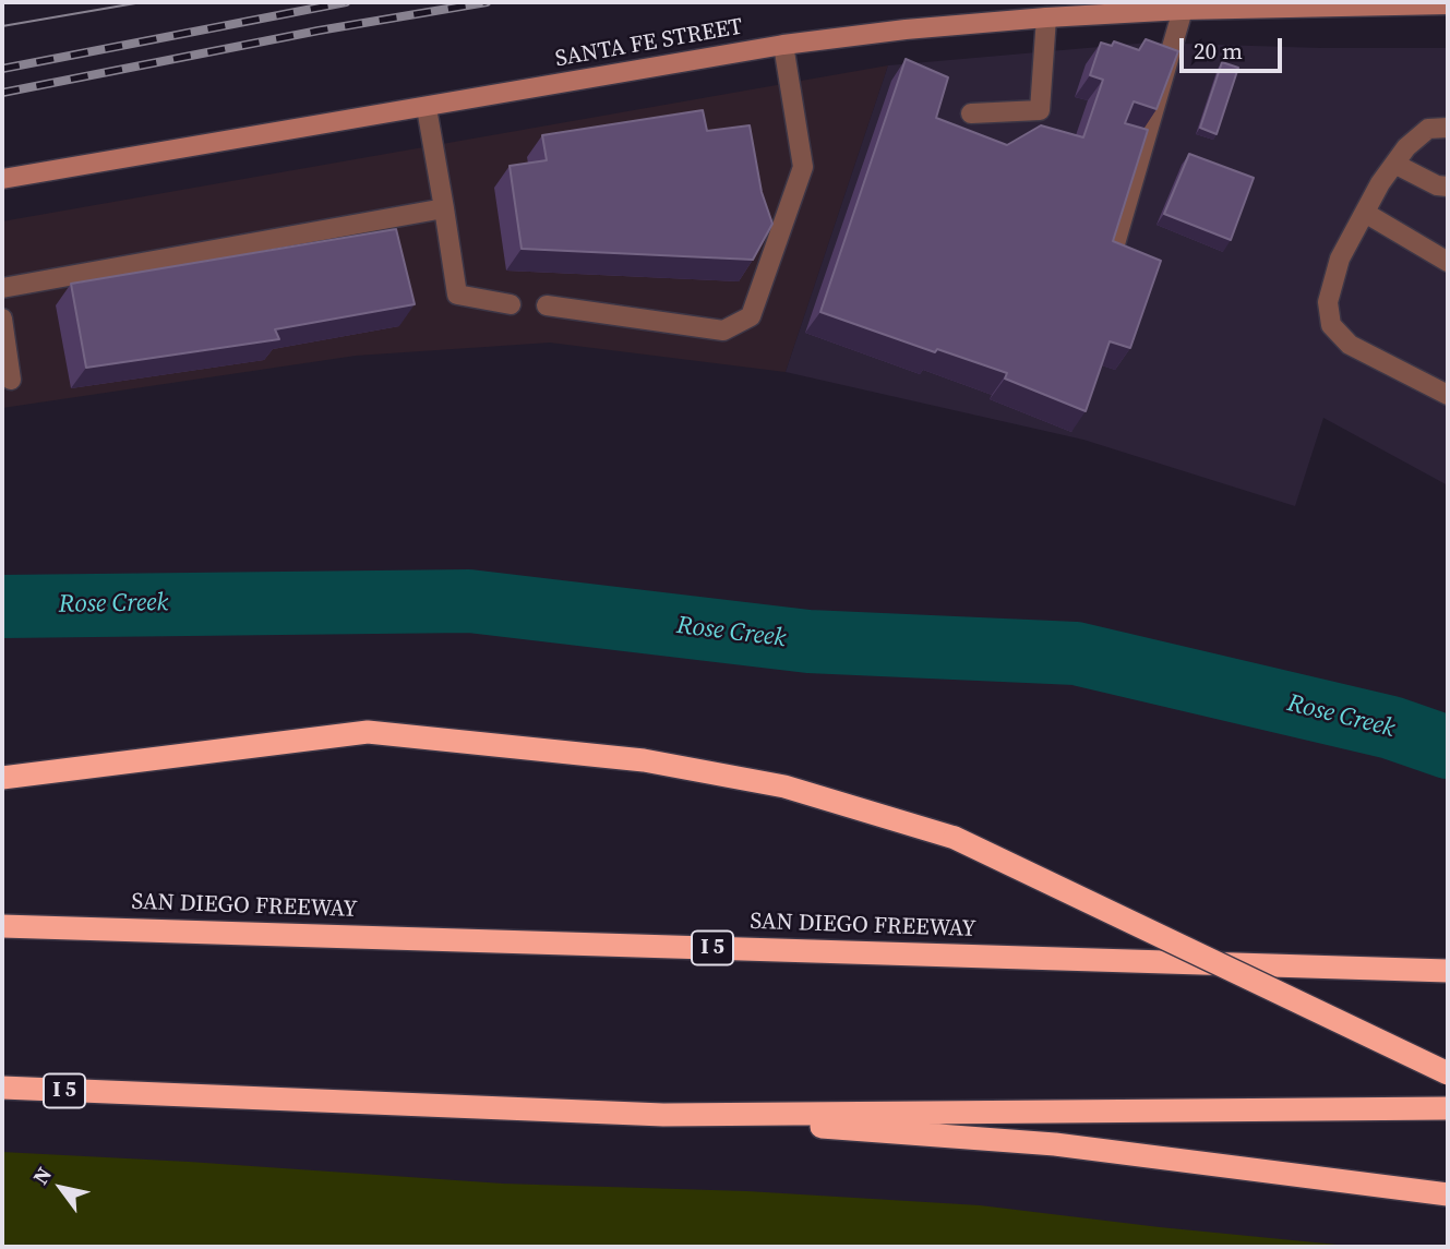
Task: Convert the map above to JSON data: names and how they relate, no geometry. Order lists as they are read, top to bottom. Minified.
{"streets":{"highway":["SAN DIEGO FREEWAY","I 5"],"street":["SANTA FE STREET"]},"water":["Rose Creek"],"scale_bar":"20 m","north":"top left"}
